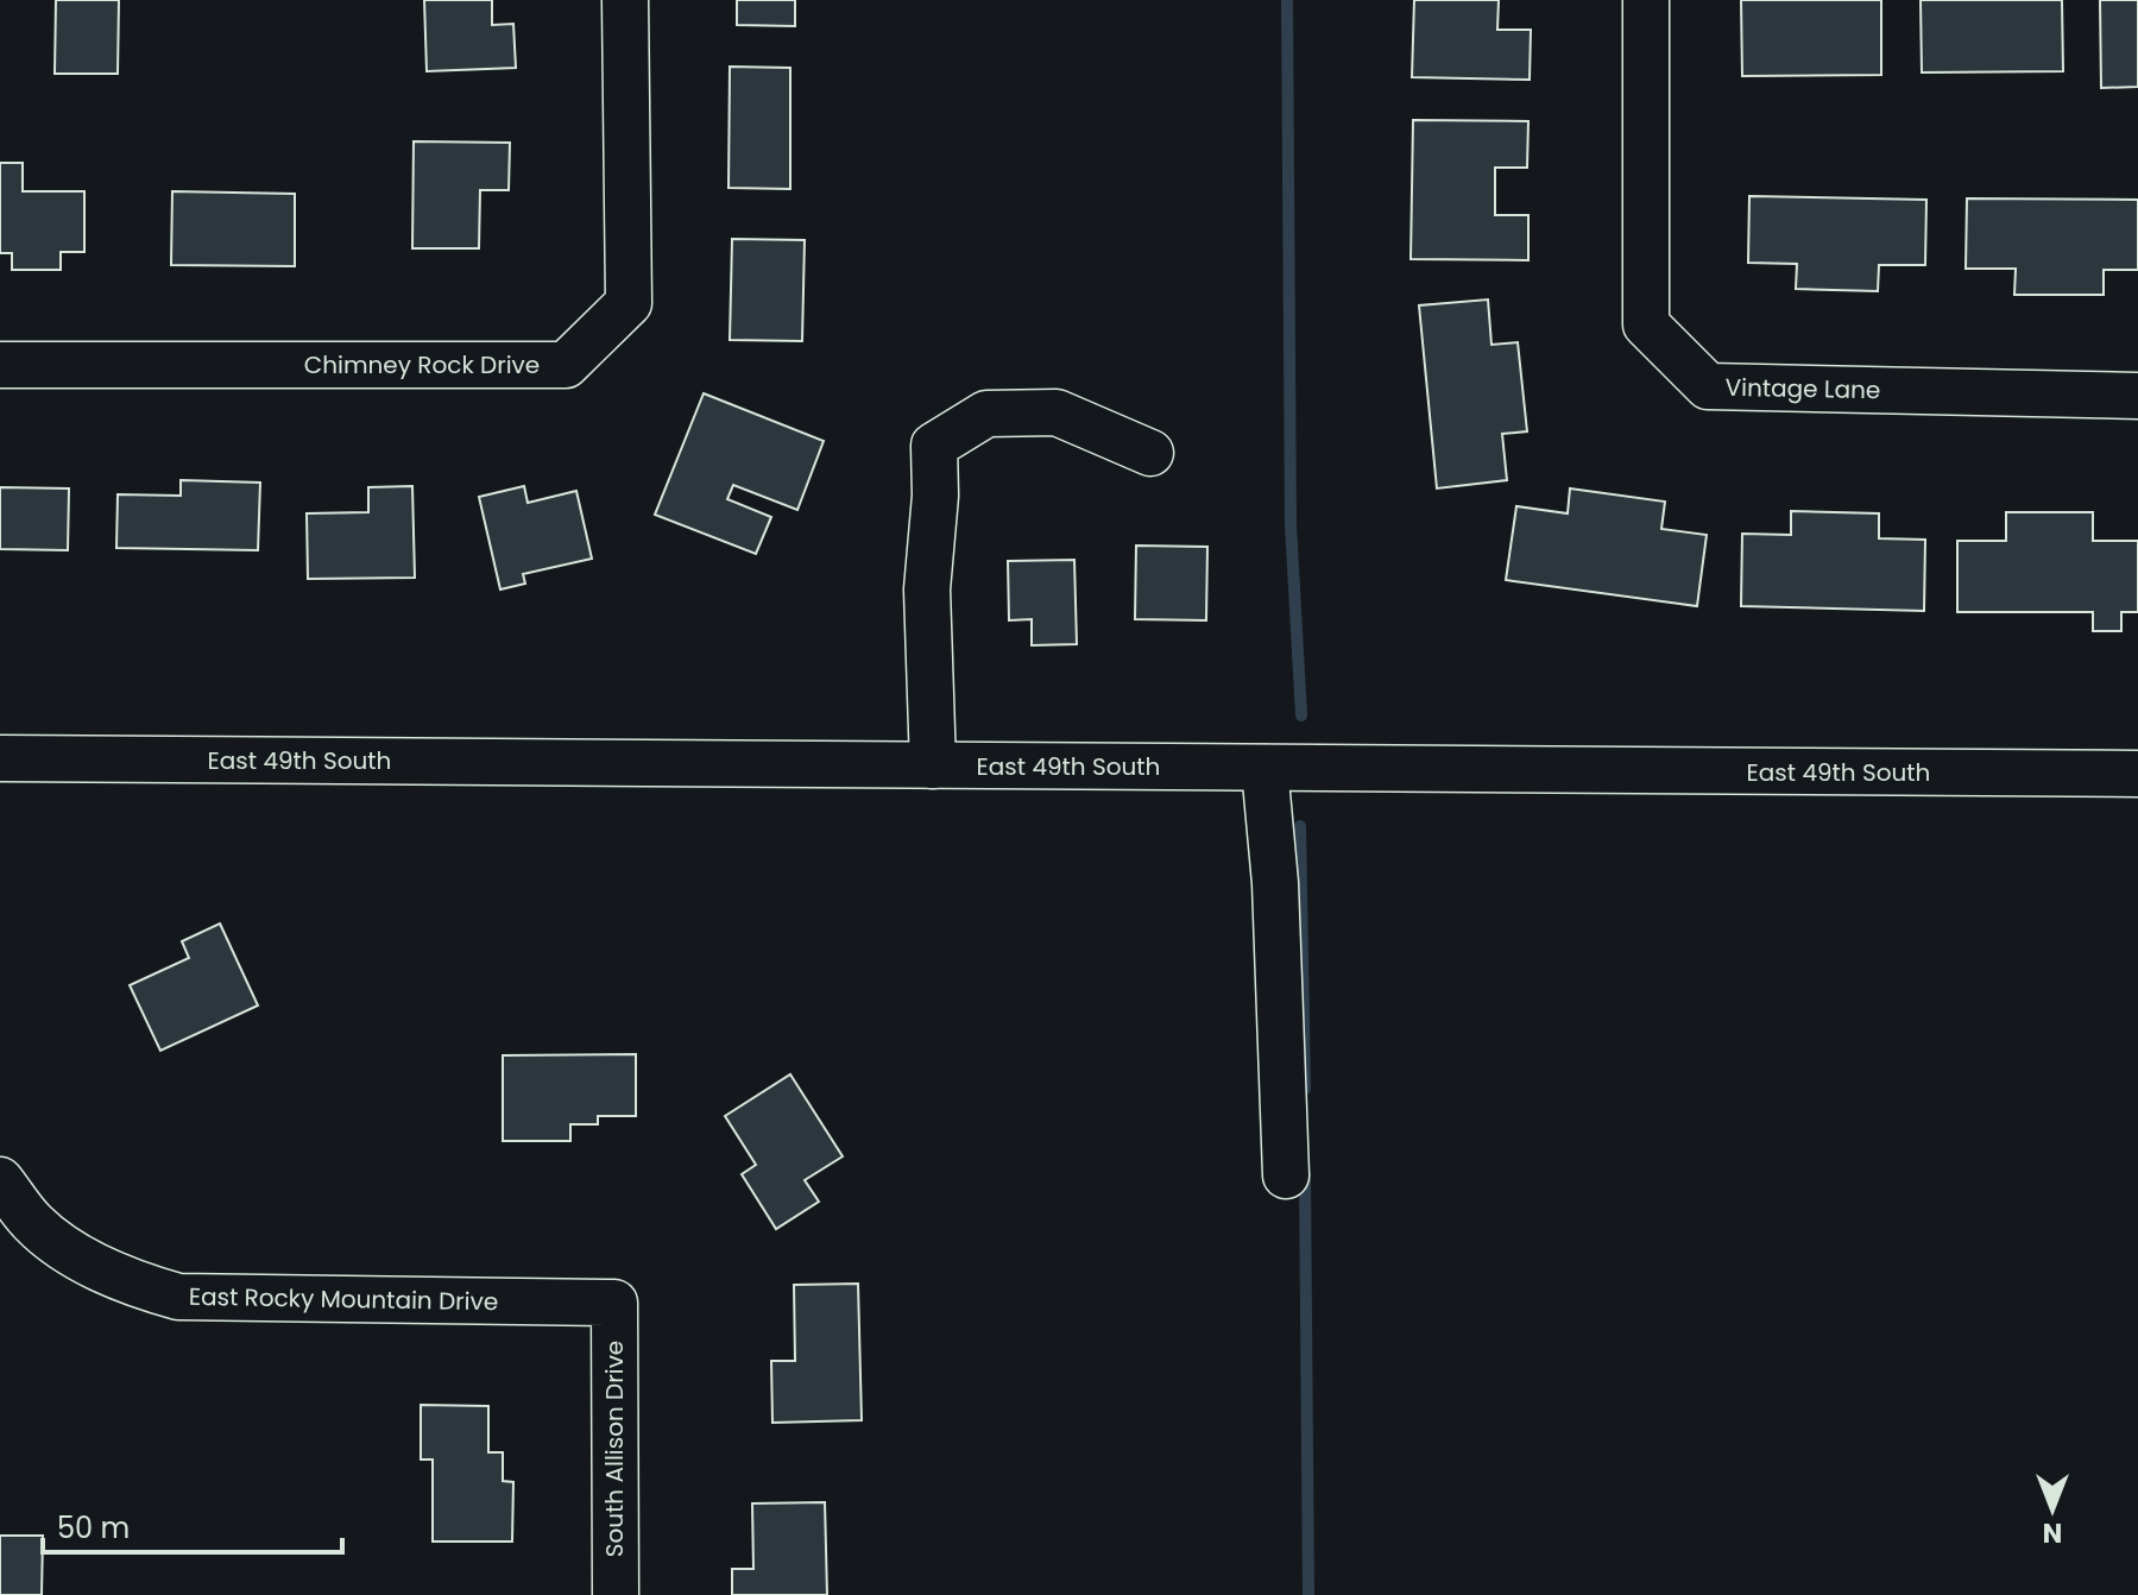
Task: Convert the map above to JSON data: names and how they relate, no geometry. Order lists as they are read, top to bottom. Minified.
{"streets":{"street":["Chimney Rock Drive","Vintage Lane","East 49th South","East Rocky Mountain Drive","South Allison Drive"]},"crossings":[["East Rocky Mountain Drive","South Allison Drive"]],"scale_bar":"50 m","north":"bottom"}
